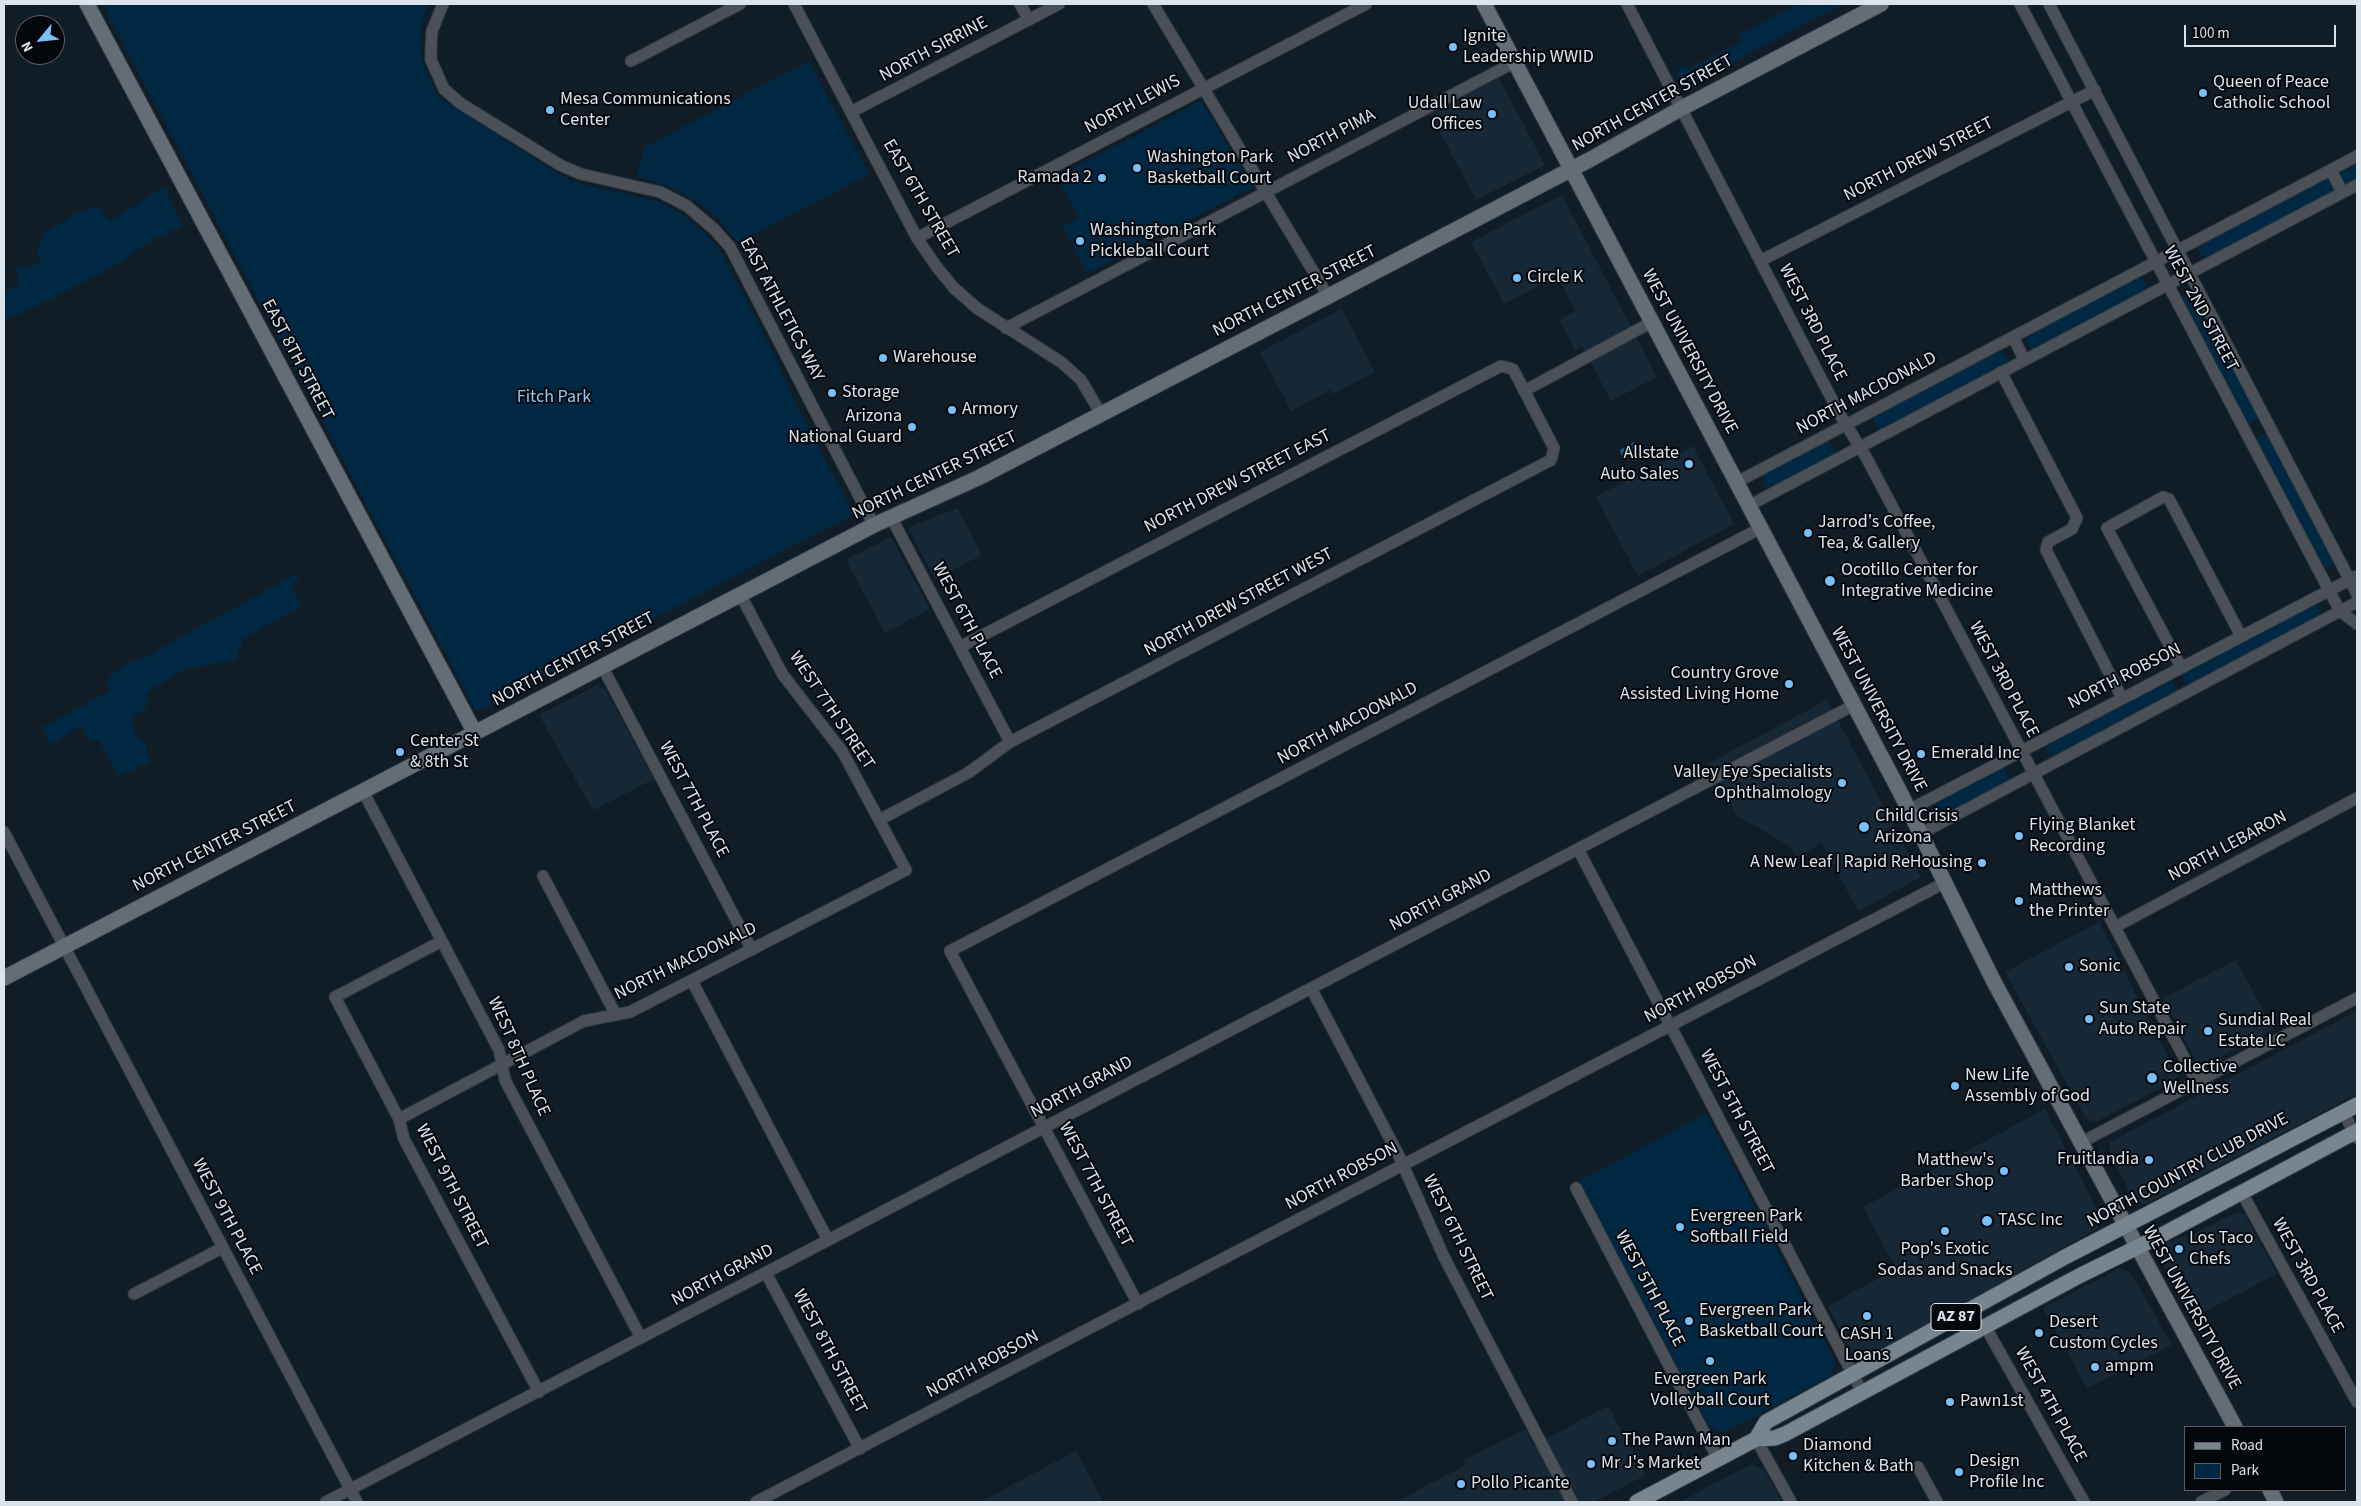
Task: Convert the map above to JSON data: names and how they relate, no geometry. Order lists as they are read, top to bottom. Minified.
{"streets":{"main road":["NORTH COUNTRY CLUB DRIVE","AZ 87"],"street":["NORTH SIRRINE","NORTH CENTER STREET","NORTH LEWIS","NORTH PIMA","NORTH DREW STREET","EAST 6TH STREET","WEST 2ND STREET","EAST ATHLETICS WAY","WEST 3RD PLACE","WEST UNIVERSITY DRIVE","EAST 8TH STREET","NORTH MACDONALD","NORTH DREW STREET EAST","NORTH DREW STREET WEST","WEST 6TH PLACE","NORTH ROBSON","WEST 7TH STREET","WEST 7TH PLACE","NORTH LEBARON","NORTH GRAND","WEST 8TH PLACE","WEST 5TH STREET","WEST 9TH STREET","WEST 9TH PLACE","WEST 6TH STREET","WEST 5TH PLACE","WEST 8TH STREET","WEST 4TH PLACE"]},"crossings":[["NORTH SIRRINE","EAST 6TH STREET"],["NORTH CENTER STREET","EAST 6TH STREET"],["NORTH CENTER STREET","EAST ATHLETICS WAY"],["NORTH CENTER STREET","WEST 3RD PLACE"],["NORTH CENTER STREET","WEST UNIVERSITY DRIVE"],["NORTH CENTER STREET","EAST 8TH STREET"],["NORTH CENTER STREET","WEST 6TH PLACE"],["NORTH CENTER STREET","WEST 7TH STREET"],["NORTH CENTER STREET","WEST 7TH PLACE"],["NORTH CENTER STREET","WEST 8TH PLACE"],["NORTH CENTER STREET","WEST 9TH PLACE"],["NORTH LEWIS","EAST 6TH STREET"],["NORTH PIMA","EAST 6TH STREET"],["NORTH PIMA","WEST UNIVERSITY DRIVE"],["NORTH DREW STREET","WEST 2ND STREET"],["NORTH DREW STREET","WEST 3RD PLACE"],["WEST 2ND STREET","NORTH MACDONALD"],["WEST 2ND STREET","NORTH ROBSON"],["WEST 3RD PLACE","NORTH MACDONALD"],["WEST 3RD PLACE","NORTH ROBSON"],["WEST 3RD PLACE","NORTH LEBARON"],["WEST 3RD PLACE","NORTH COUNTRY CLUB DRIVE"],["WEST UNIVERSITY DRIVE","NORTH MACDONALD"],["WEST UNIVERSITY DRIVE","NORTH ROBSON"],["WEST UNIVERSITY DRIVE","NORTH GRAND"],["WEST UNIVERSITY DRIVE","NORTH COUNTRY CLUB DRIVE"],["NORTH MACDONALD","WEST 7TH STREET"],["NORTH MACDONALD","WEST 7TH PLACE"],["NORTH MACDONALD","WEST 8TH PLACE"],["NORTH MACDONALD","WEST 9TH STREET"],["NORTH DREW STREET EAST","NORTH DREW STREET WEST"],["NORTH DREW STREET EAST","WEST 6TH PLACE"],["NORTH DREW STREET WEST","WEST 6TH PLACE"],["NORTH DREW STREET WEST","WEST 7TH STREET"],["NORTH ROBSON","WEST 7TH STREET"],["NORTH ROBSON","WEST 5TH STREET"],["NORTH ROBSON","WEST 6TH STREET"],["NORTH ROBSON","WEST 8TH STREET"],["WEST 7TH STREET","NORTH GRAND"],["NORTH GRAND","WEST 8TH PLACE"],["NORTH GRAND","WEST 5TH STREET"],["NORTH GRAND","WEST 9TH STREET"],["NORTH GRAND","WEST 9TH PLACE"],["NORTH GRAND","WEST 6TH STREET"],["NORTH GRAND","WEST 8TH STREET"],["WEST 8TH PLACE","WEST 9TH STREET"],["WEST 5TH STREET","NORTH COUNTRY CLUB DRIVE"],["NORTH COUNTRY CLUB DRIVE","WEST 5TH PLACE"],["NORTH COUNTRY CLUB DRIVE","WEST 4TH PLACE"]],"parks":["Fitch Park"],"places":["Ignite Leadership WWID","Queen of Peace Catholic School","Mesa Communications Center","Udall Law Offices","Washington Park Basketball Court","Ramada 2","Washington Park Pickleball Court","Circle K","Warehouse","Storage","Armory","Arizona National Guard","Allstate Auto Sales","Jarrod's Coffee, Tea, & Gallery","Ocotillo Center for Integrative Medicine","Country Grove Assisted Living Home","Center St & 8th St","Emerald Inc","Valley Eye Specialists Ophthalmology","Child Crisis Arizona","Flying Blanket Recording","A New Leaf | Rapid ReHousing","Matthews the Printer","Sonic","Sun State Auto Repair","Sundial Real Estate LC","Collective Wellness","New Life Assembly of God","Fruitlandia","Matthew's Barber Shop","TASC Inc","Evergreen Park Softball Field","Pop's Exotic Sodas and Snacks","Los Taco Chefs","CASH 1 Loans","Evergreen Park Basketball Court","Desert Custom Cycles","Evergreen Park Volleyball Court","ampm","Pawn1st","The Pawn Man","Diamond Kitchen & Bath","Mr J's Market","Design Profile Inc","Pollo Picante"],"legend":["Road","Park"],"scale_bar":"100 m","north":"bottom left"}
